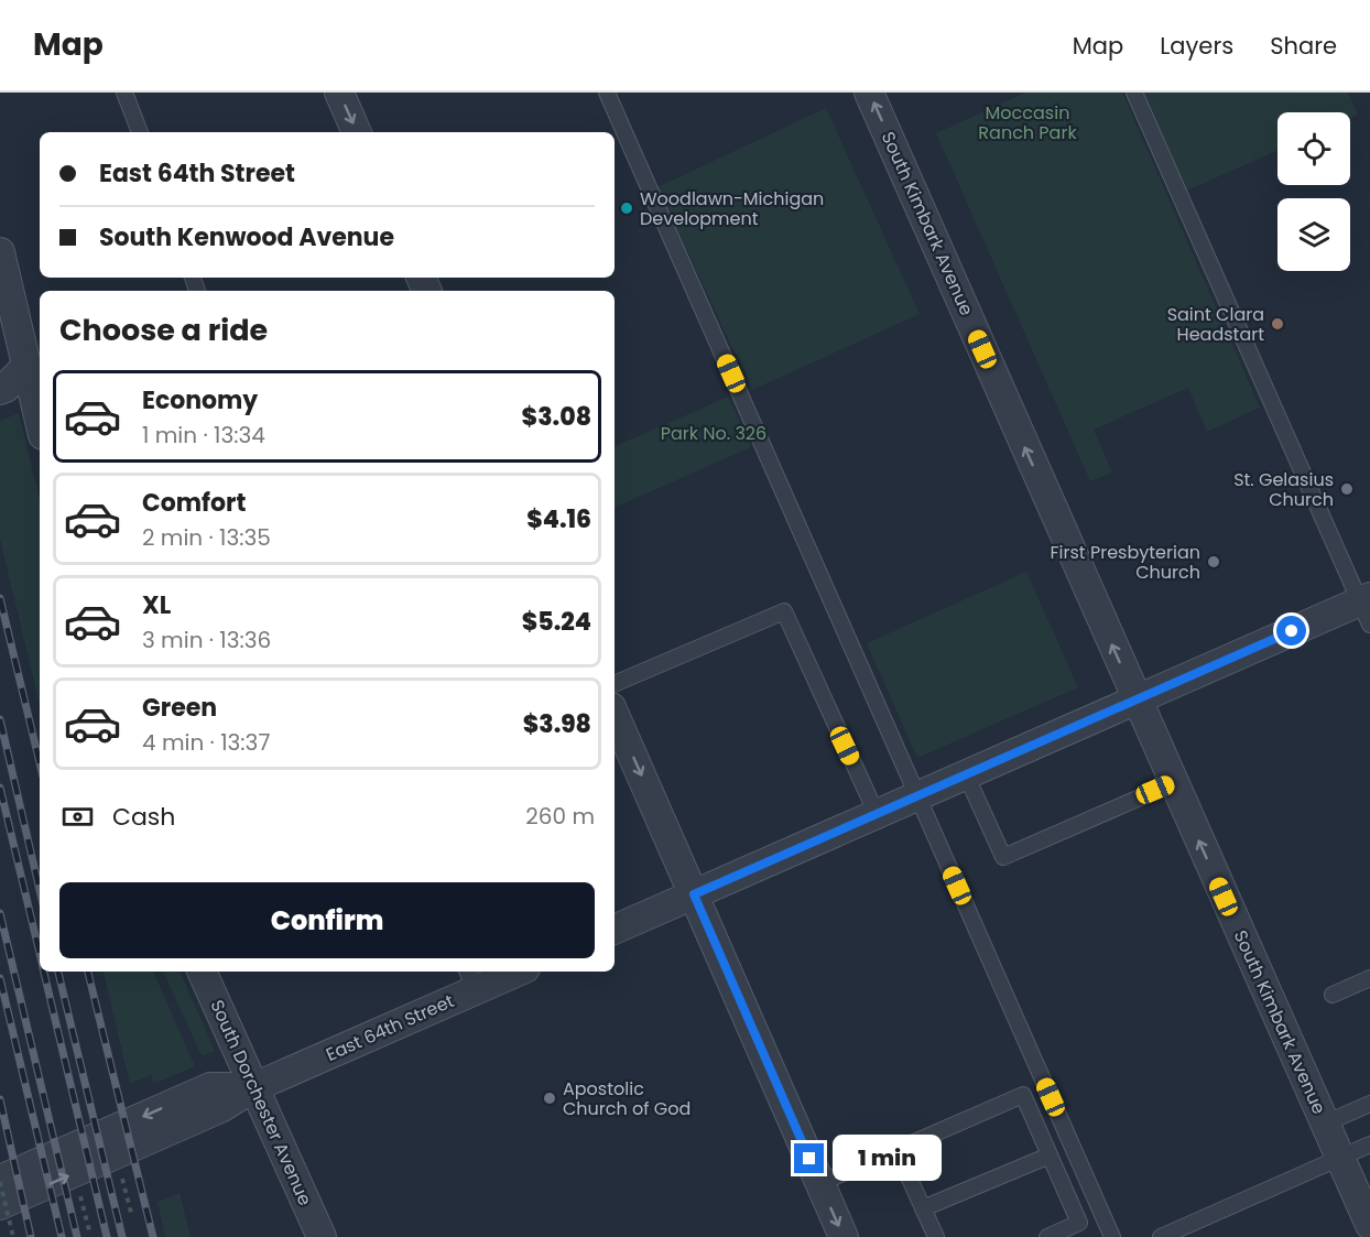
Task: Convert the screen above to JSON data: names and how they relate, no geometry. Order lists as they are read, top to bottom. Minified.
{"streets":{"street":["South Kimbark Avenue","East 64th Street","South Dorchester Avenue"]},"crossings":[["East 64th Street","South Dorchester Avenue"]],"one_way":["South Kimbark Avenue"],"parks":["Moccasin Ranch Park","Park No. 326"],"places":["Woodlawn-Michigan Development","Saint Clara Headstart","St. Gelasius Church","First Presbyterian Church","Apostolic Church of God"],"page":{"header":"Map","nav":["Map","Layers","Share"],"banner":["East 64th Street","South Kenwood Avenue"],"heading":"Choose a ride","list":[{"name":"Economy","note":"1 min · 13:34","value":"$3.08"},{"name":"Comfort","note":"2 min · 13:35","value":"$4.16"},{"name":"XL","note":"3 min · 13:36","value":"$5.24"},{"name":"Green","note":"4 min · 13:37","value":"$3.98"}],"pay":["Cash","260 m"],"buttons":"Confirm","bubble":"1 min"}}
